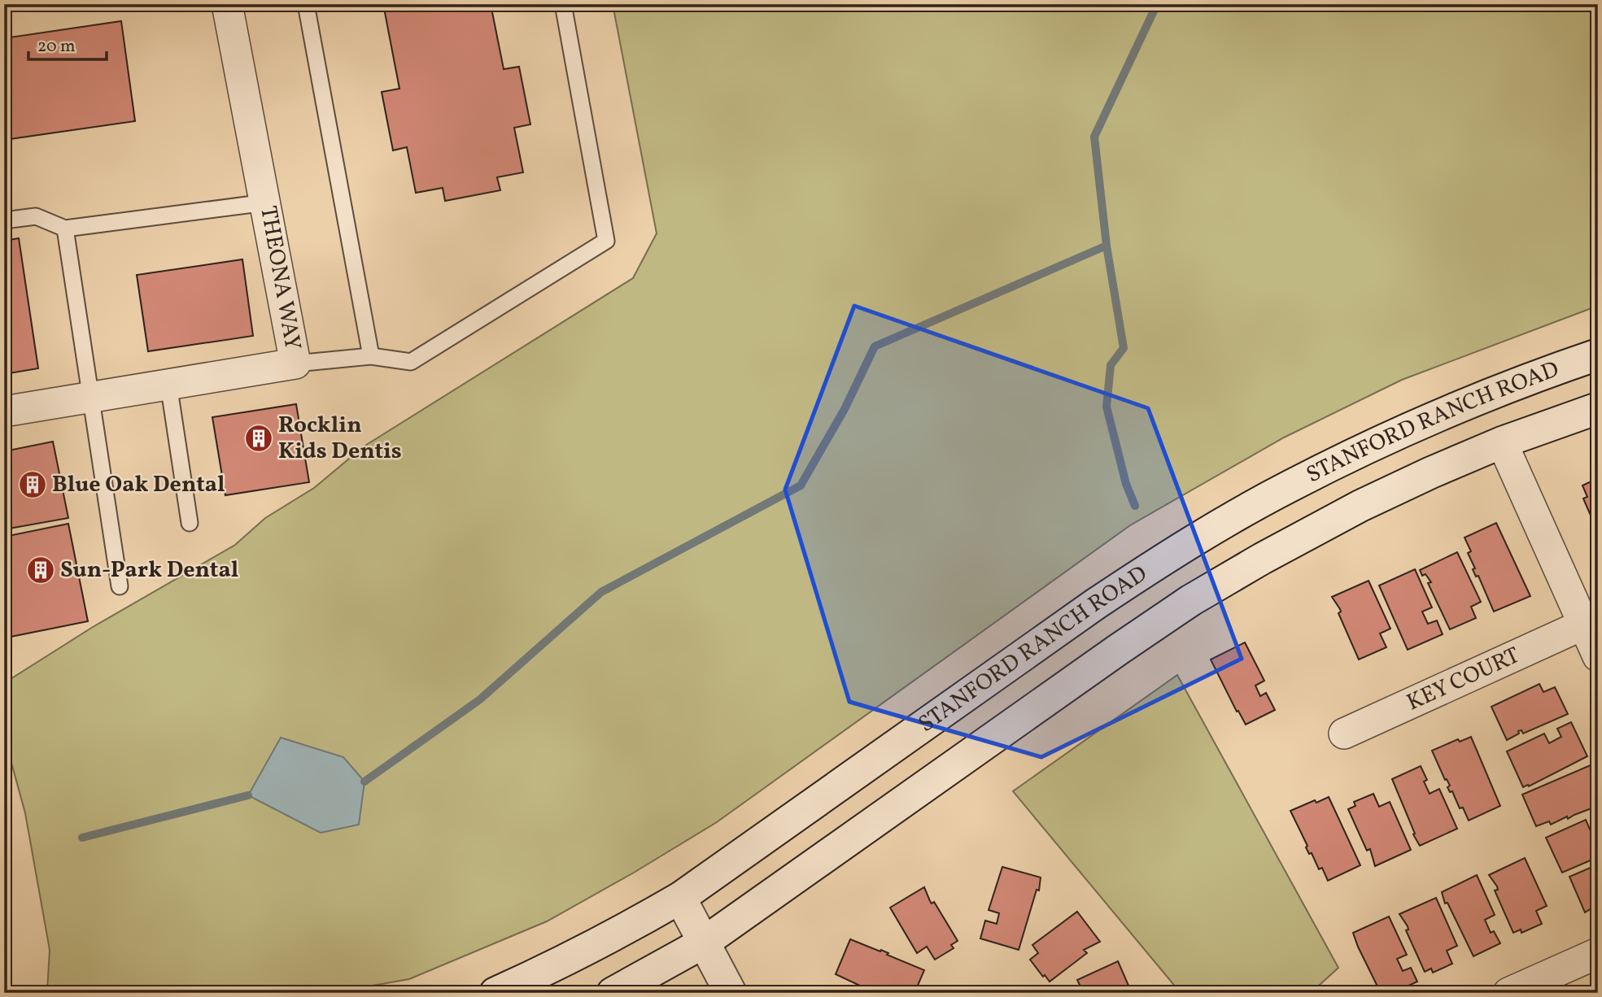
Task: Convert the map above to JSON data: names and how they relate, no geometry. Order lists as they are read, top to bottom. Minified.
{"streets":{"main road":["STANFORD RANCH ROAD"],"street":["THEONA WAY","KEY COURT"]},"places":{"building":["Rocklin Kids Dentis","Blue Oak Dental","Sun-Park Dental"]},"scale_bar":"20 m"}
